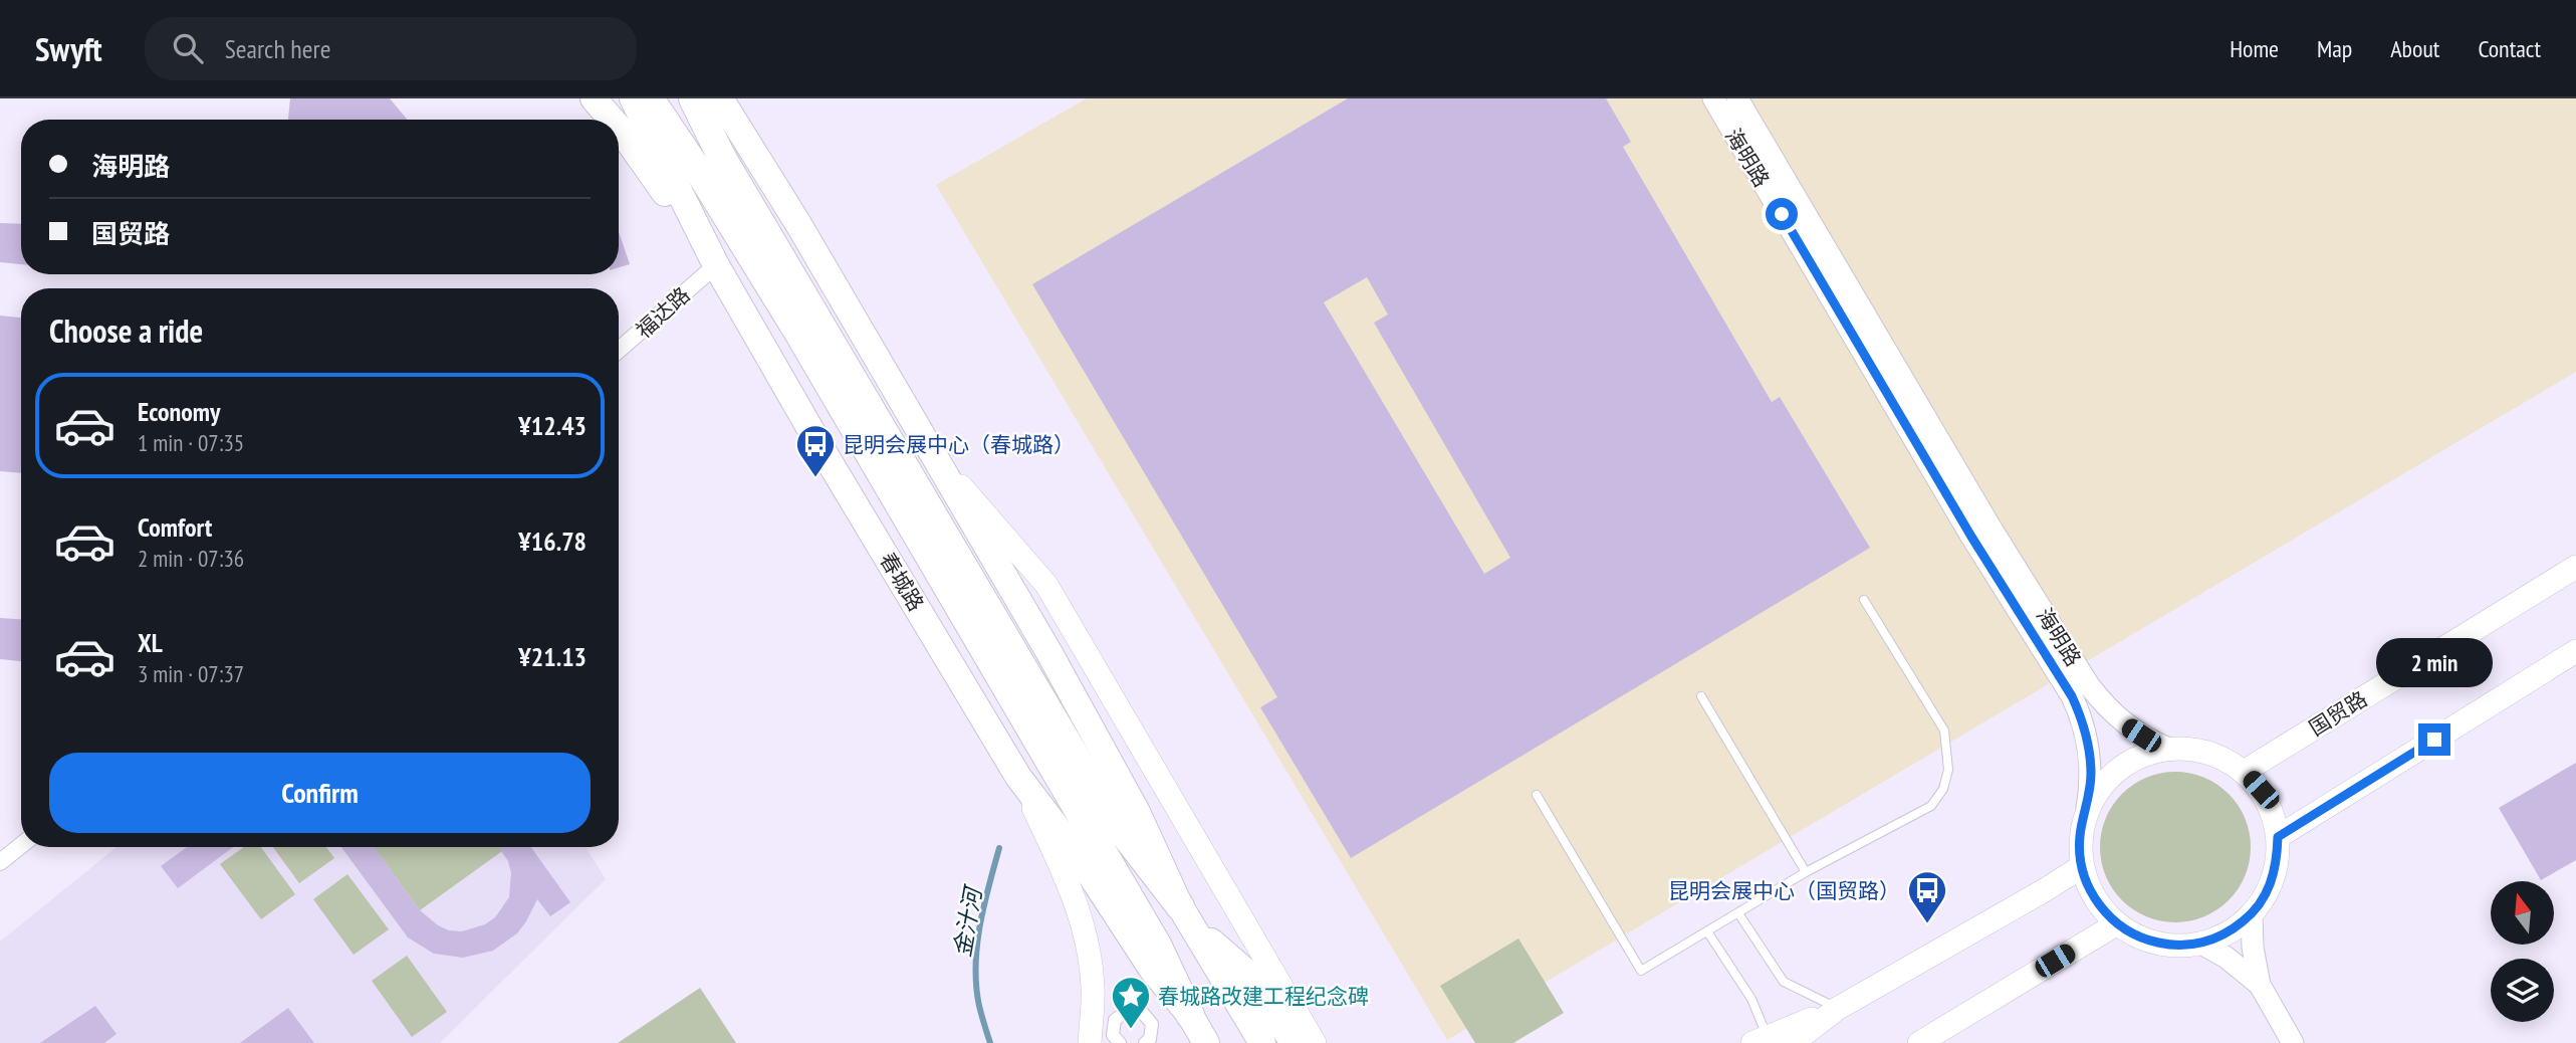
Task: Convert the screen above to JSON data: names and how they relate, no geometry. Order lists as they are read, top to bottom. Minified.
{"streets":{"main road":["春城路","国贸路"],"street":["海明路","福达路"]},"crossings":[["海明路","国贸路"],["福达路","春城路"]],"water":["金汁河"],"places":{"bus stop":["昆明会展中心（春城路）","昆明会展中心（国贸路）"],"place":["春城路改建工程纪念碑"]},"north":"top","page":{"header":"Swyft","search":"Search here","nav":["Home","Map","About","Contact"],"banner":["海明路","国贸路"],"heading":"Choose a ride","list":[{"name":"Economy","note":"1 min · 07:35","value":"¥12.43"},{"name":"Comfort","note":"2 min · 07:36","value":"¥16.78"},{"name":"XL","note":"3 min · 07:37","value":"¥21.13"}],"bubble":"2 min","buttons":"Confirm"}}
